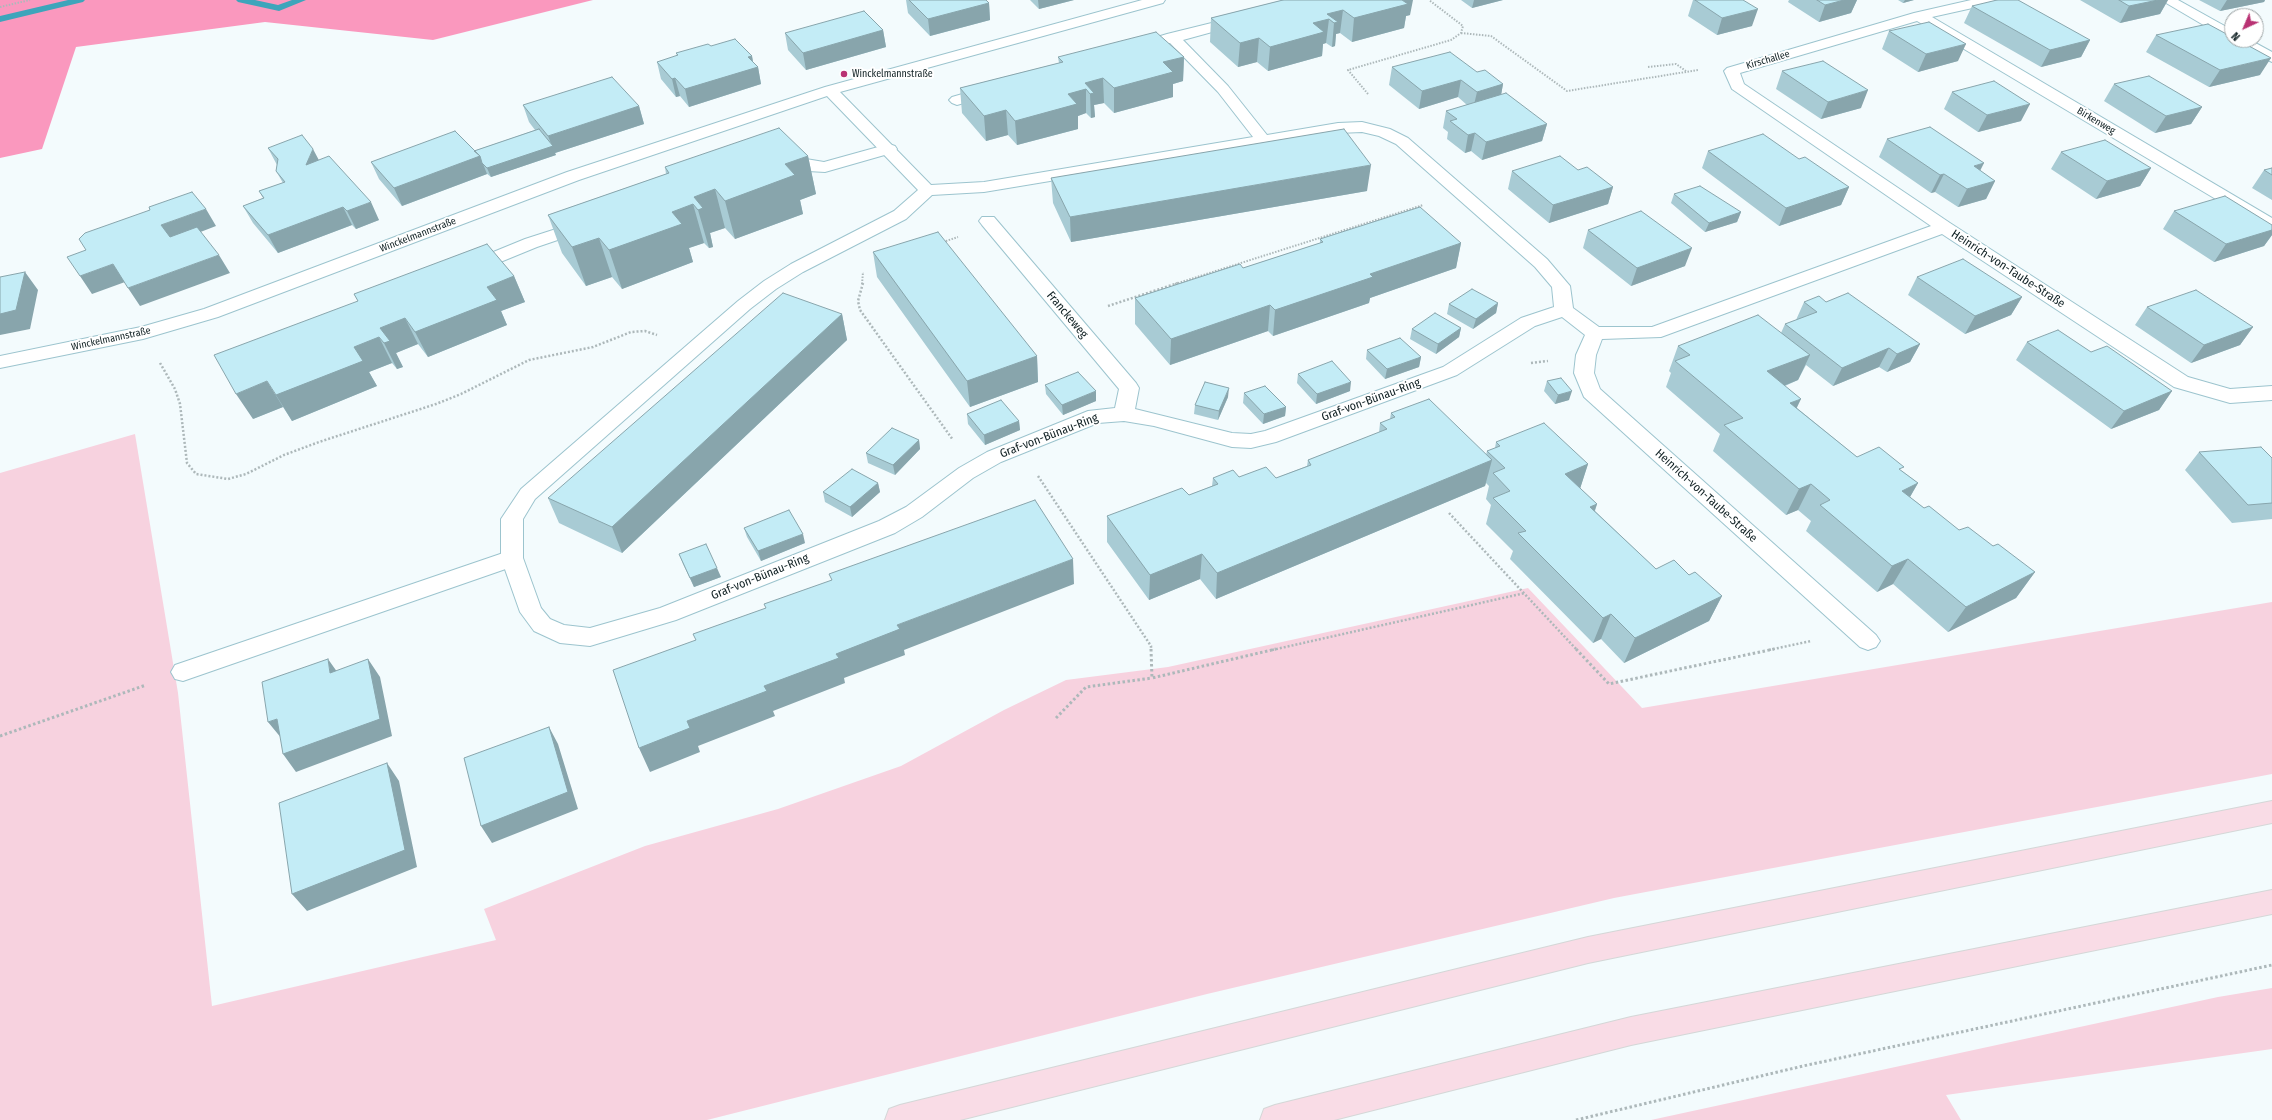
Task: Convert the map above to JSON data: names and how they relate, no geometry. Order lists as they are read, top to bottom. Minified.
{"streets":{"street":["Kirschallee","Birkenweg","Winckelmannstraße","Heinrich-von-Taube-Straße","Franckeweg","Graf-von-Bünau-Ring"]},"crossings":[["Kirschallee","Birkenweg"],["Kirschallee","Heinrich-von-Taube-Straße"],["Franckeweg","Graf-von-Bünau-Ring"]],"places":["Winckelmannstraße"],"north":"bottom left"}
